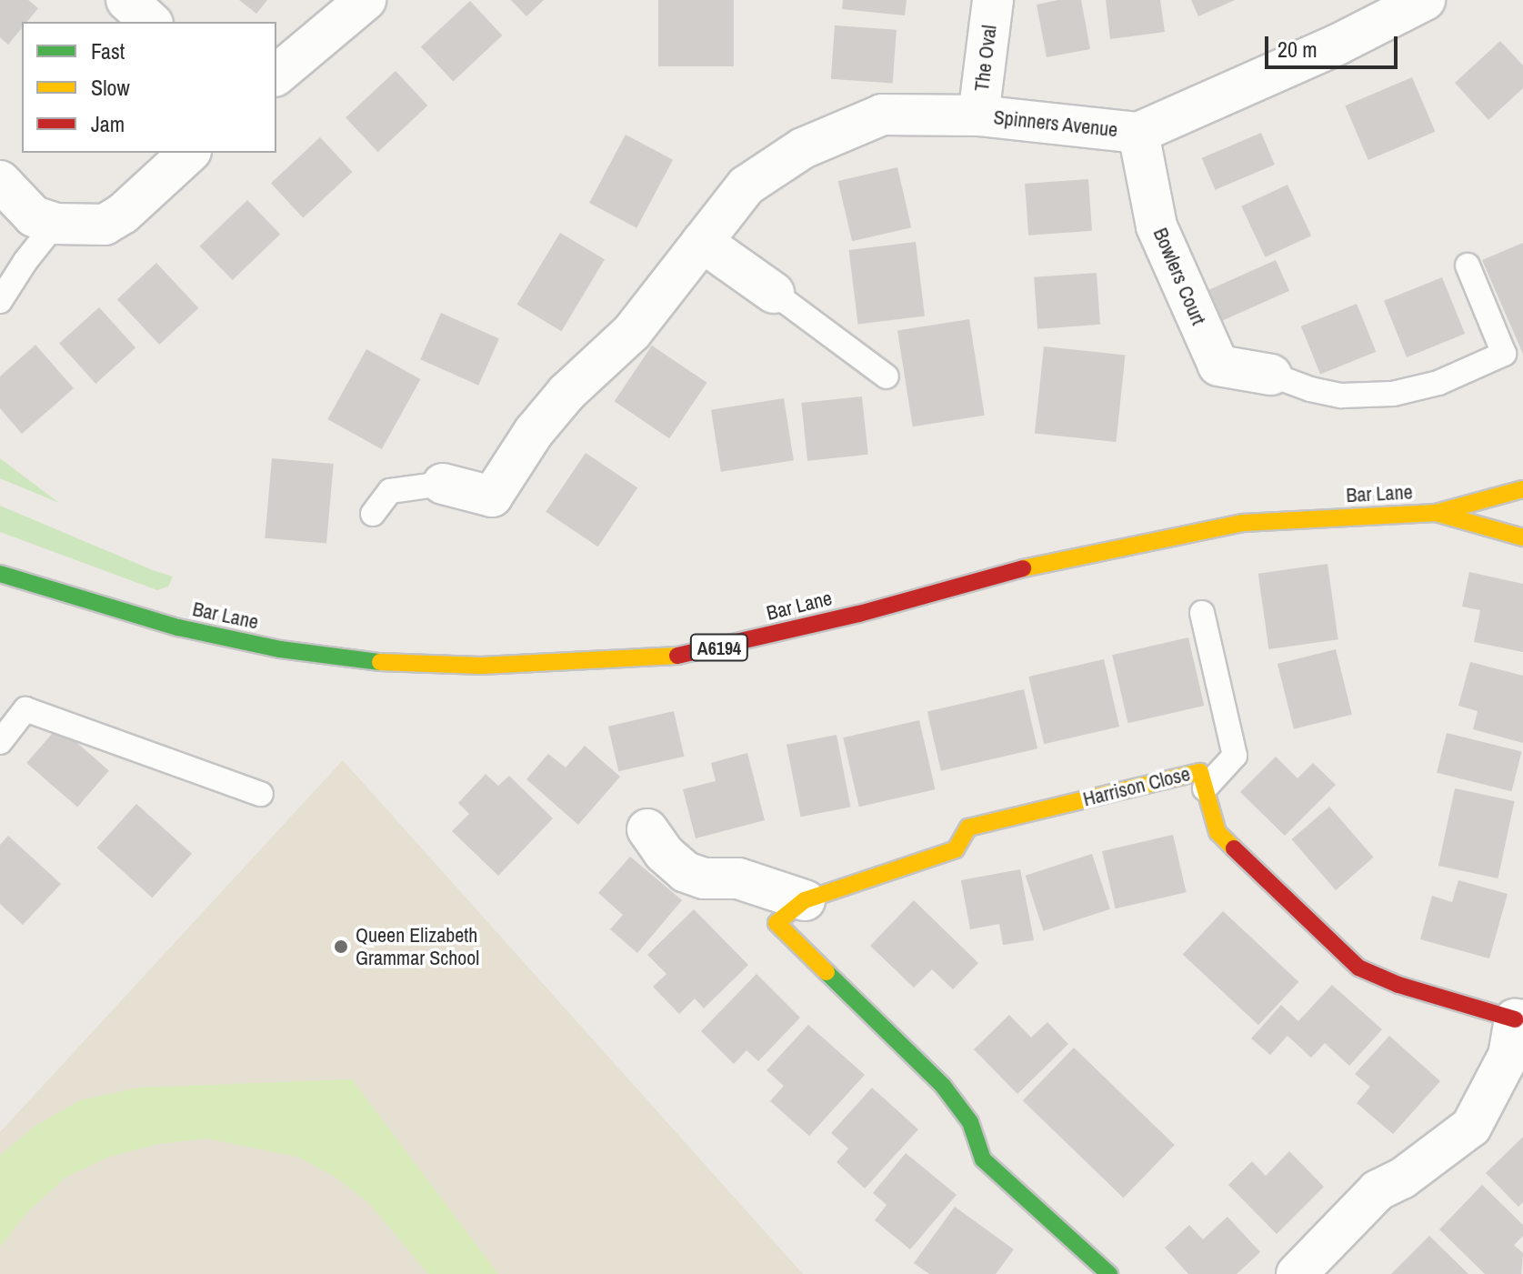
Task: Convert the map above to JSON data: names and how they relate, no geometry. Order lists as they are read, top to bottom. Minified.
{"streets":{"main road":["Bar Lane","A6194","Harrison Close"],"street":["The Oval","Spinners Avenue","Bowlers Court"]},"crossings":[["The Oval","Spinners Avenue"],["Spinners Avenue","Bowlers Court"]],"places":["Queen Elizabeth Grammar School"],"legend":["Fast","Slow","Jam"],"scale_bar":"20 m"}
